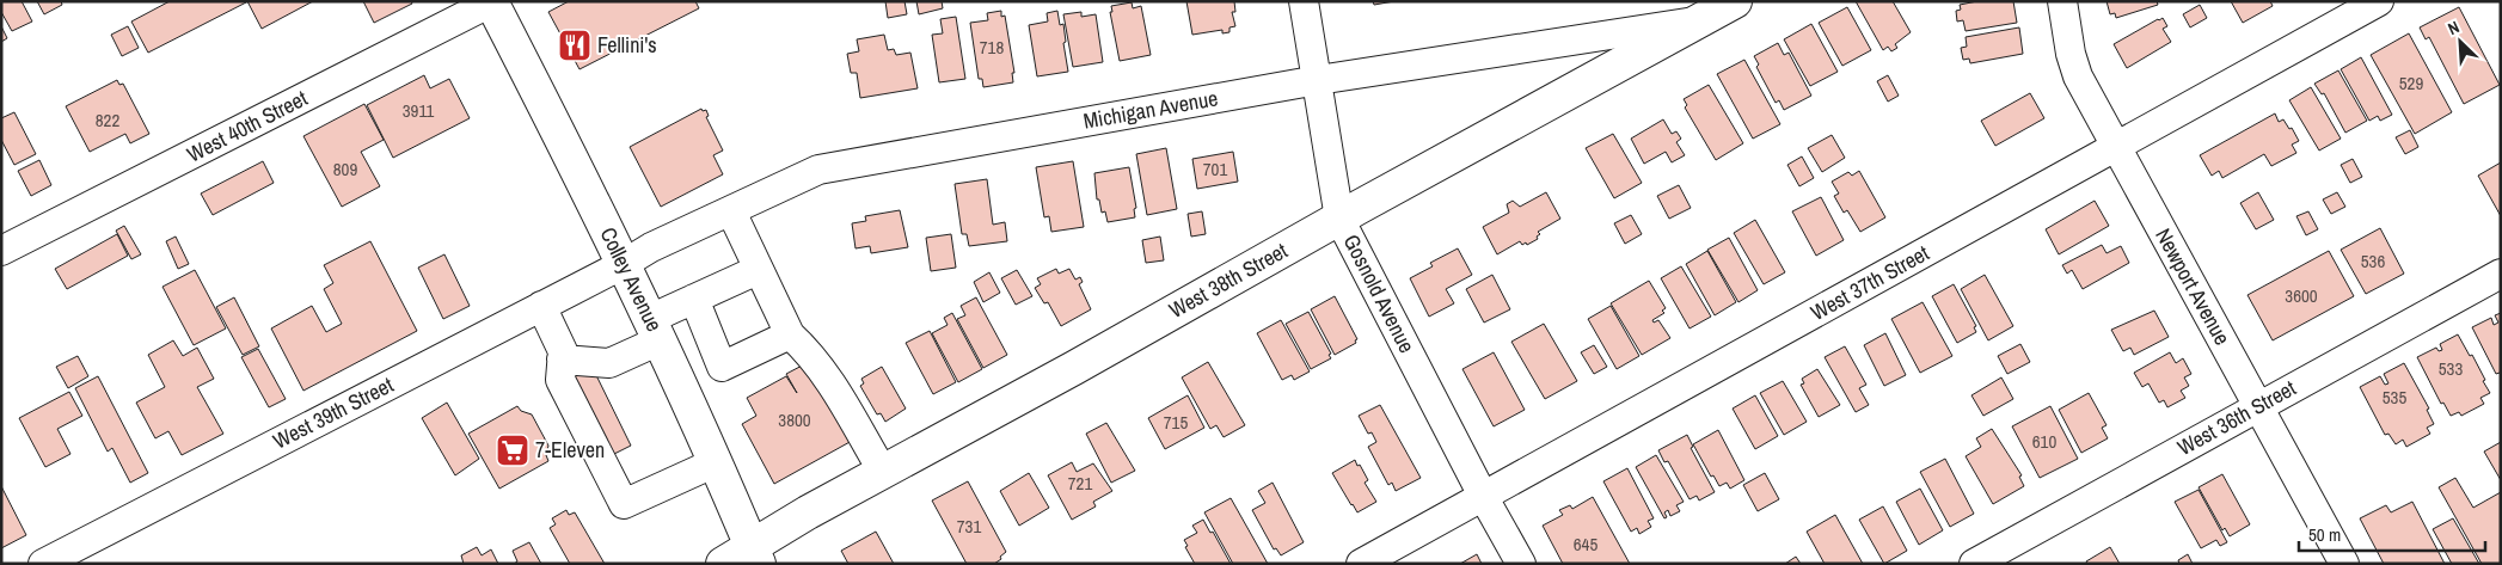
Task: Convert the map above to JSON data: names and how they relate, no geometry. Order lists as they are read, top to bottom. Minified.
{"streets":{"main road":["Colley Avenue","West 38th Street"],"street":["Michigan Avenue","West 40th Street","West 37th Street","Newport Avenue","Gosnold Avenue","West 39th Street","West 36th Street"]},"crossings":[["Michigan Avenue","Colley Avenue"],["Michigan Avenue","West 38th Street"],["Michigan Avenue","Gosnold Avenue"],["Michigan Avenue","West 39th Street"],["West 40th Street","Colley Avenue"],["Colley Avenue","West 38th Street"],["Colley Avenue","West 39th Street"],["West 38th Street","Gosnold Avenue"],["West 37th Street","Newport Avenue"],["West 37th Street","Gosnold Avenue"],["Newport Avenue","West 36th Street"]],"places":{"restaurant":["Fellini's"],"supermarket":["7-Eleven"]},"house_numbers":["718","529","3911","822","809","701","536","3600","533","535","3800","715","610","721","731","645"],"scale_bar":"50 m","north":"top left"}
